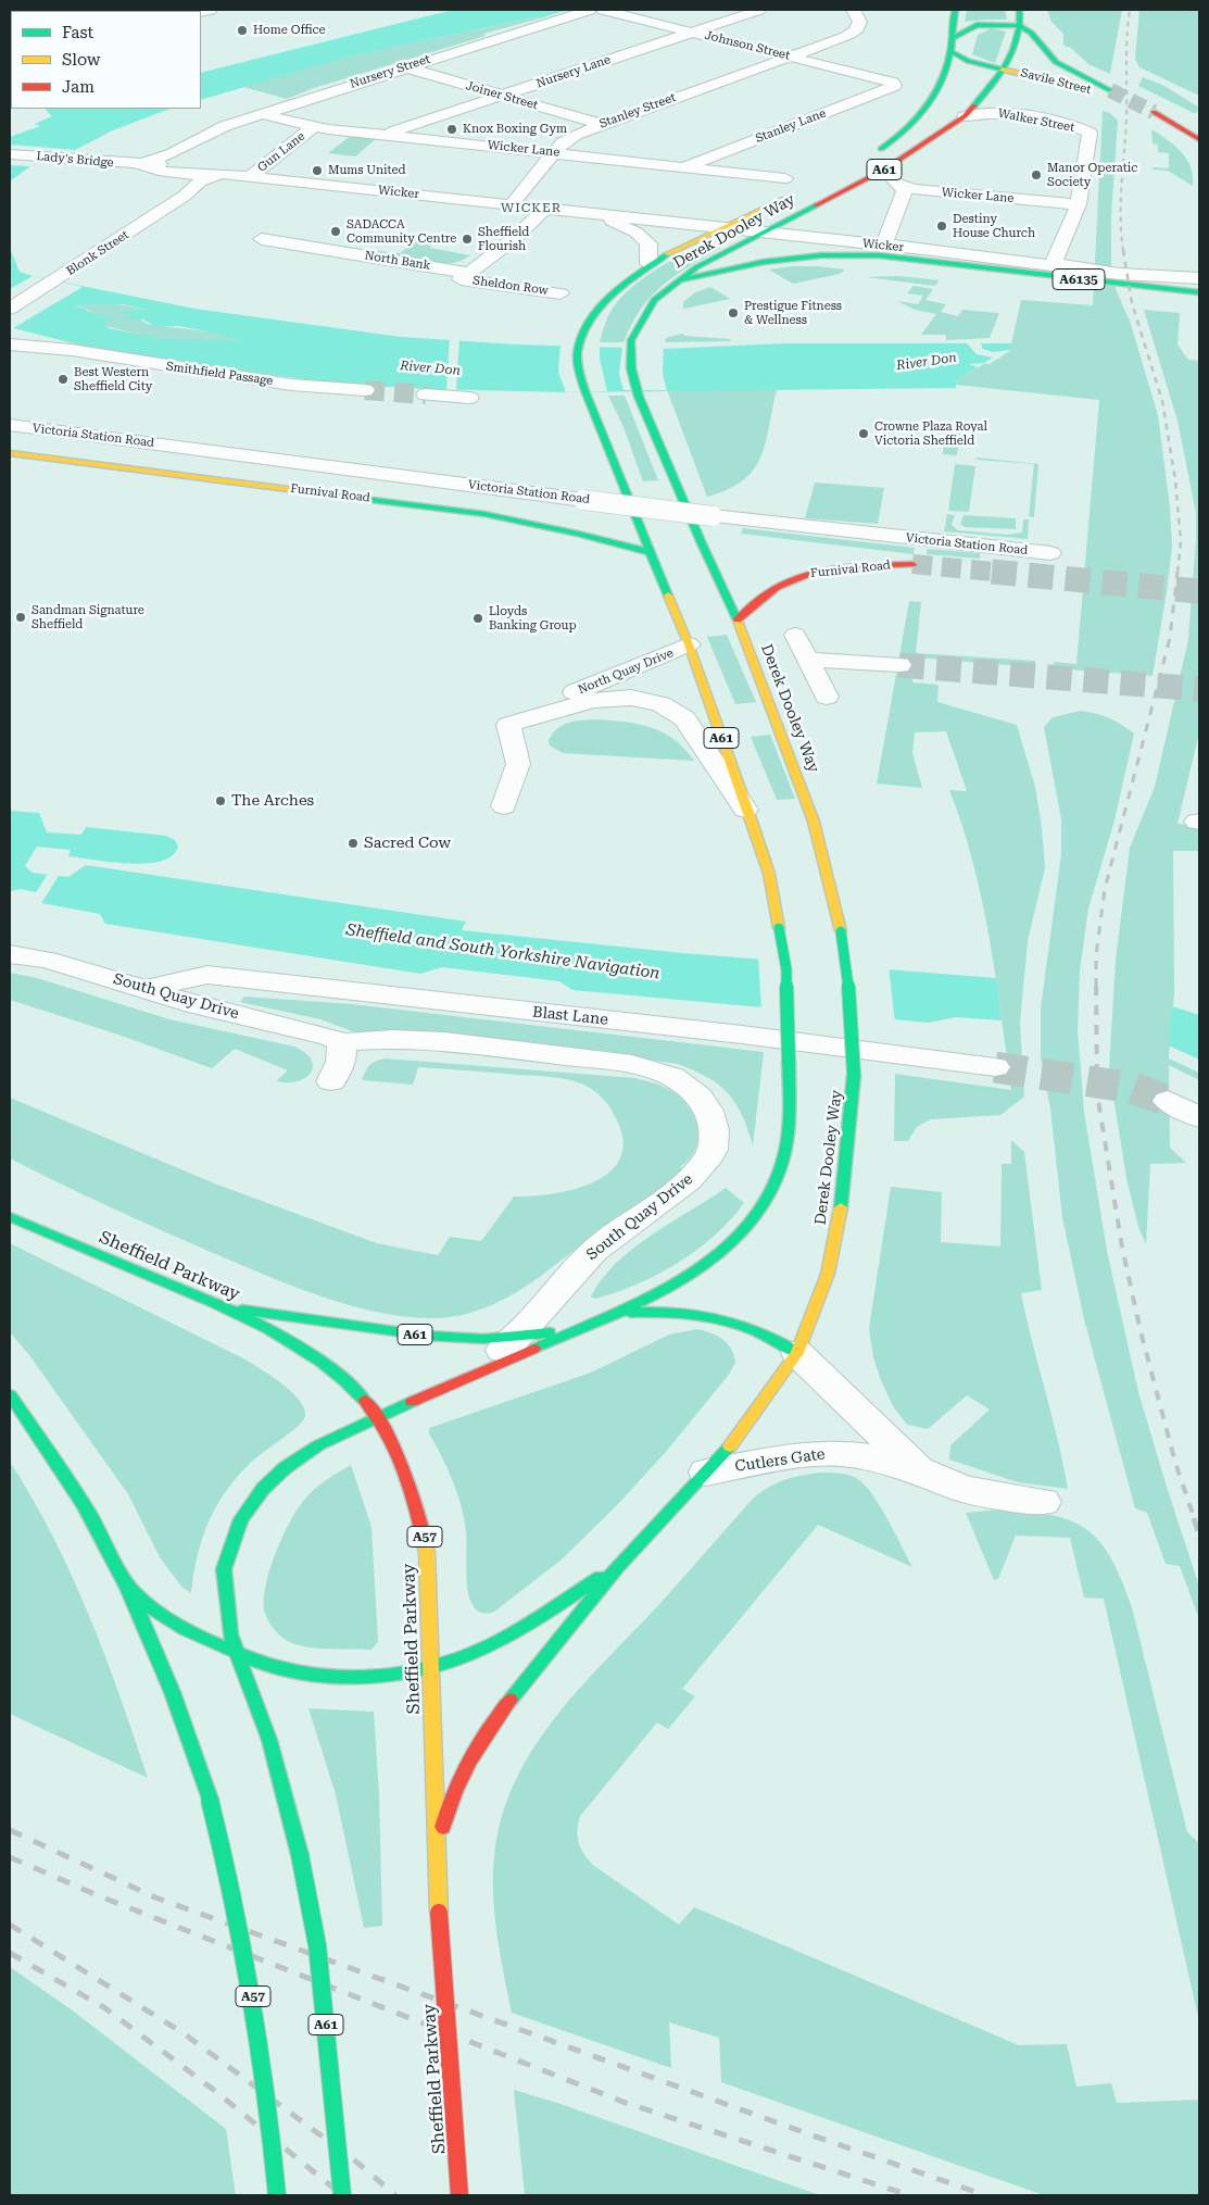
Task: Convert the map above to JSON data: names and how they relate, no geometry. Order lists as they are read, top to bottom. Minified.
{"streets":{"main road":["Savile Street","A61","Wicker","Derek Dooley Way","A6135","Furnival Road","Sheffield Parkway","A57"],"street":["Johnson Street","Nursery Street","Nursery Lane","Joiner Street","Stanley Street","Walker Street","Stanley Lane","Wicker Lane","Gun Lane","Lady's Bridge","Blonk Street","North Bank","Sheldon Row","Smithfield Passage","Victoria Station Road","North Quay Drive","South Quay Drive","Blast Lane","Cutlers Gate"]},"crossings":[["Johnson Street","Nursery Lane"],["Johnson Street","Stanley Street"],["Johnson Street","Stanley Lane"],["Nursery Street","Joiner Street"],["Nursery Street","Wicker Lane"],["Nursery Street","Lady's Bridge"],["Nursery Street","Wicker"],["Nursery Lane","Joiner Street"],["Nursery Lane","Wicker Lane"],["Savile Street","A61"],["Savile Street","Derek Dooley Way"],["Joiner Street","Stanley Street"],["Stanley Street","Wicker Lane"],["Stanley Street","Wicker"],["Walker Street","Wicker Lane"],["Walker Street","Wicker"],["Walker Street","Derek Dooley Way"],["Stanley Lane","Wicker Lane"],["Wicker Lane","Gun Lane"],["Gun Lane","Wicker"],["Lady's Bridge","Wicker"],["A61","Derek Dooley Way"],["A61","South Quay Drive"],["A61","Sheffield Parkway"],["A61","Cutlers Gate"],["A61","A57"],["Wicker","Derek Dooley Way"],["Wicker","Blonk Street"],["Derek Dooley Way","Furnival Road"],["Derek Dooley Way","North Quay Drive"],["Derek Dooley Way","Cutlers Gate"],["North Bank","Sheldon Row"],["South Quay Drive","Blast Lane"]],"districts":["WICKER"],"water":["River Don","Sheffield and South Yorkshire Navigation"],"places":["Home Office","Knox Boxing Gym","Mums United","Manor Operatic Society","Destiny House Church","SADACCA Community Centre","Sheffield Flourish","Prestigue Fitness & Wellness","Best Western Sheffield City","Crowne Plaza Royal Victoria Sheffield","Sandman Signature Sheffield","Lloyds Banking Group","The Arches","Sacred Cow"],"legend":["Fast","Slow","Jam"]}
